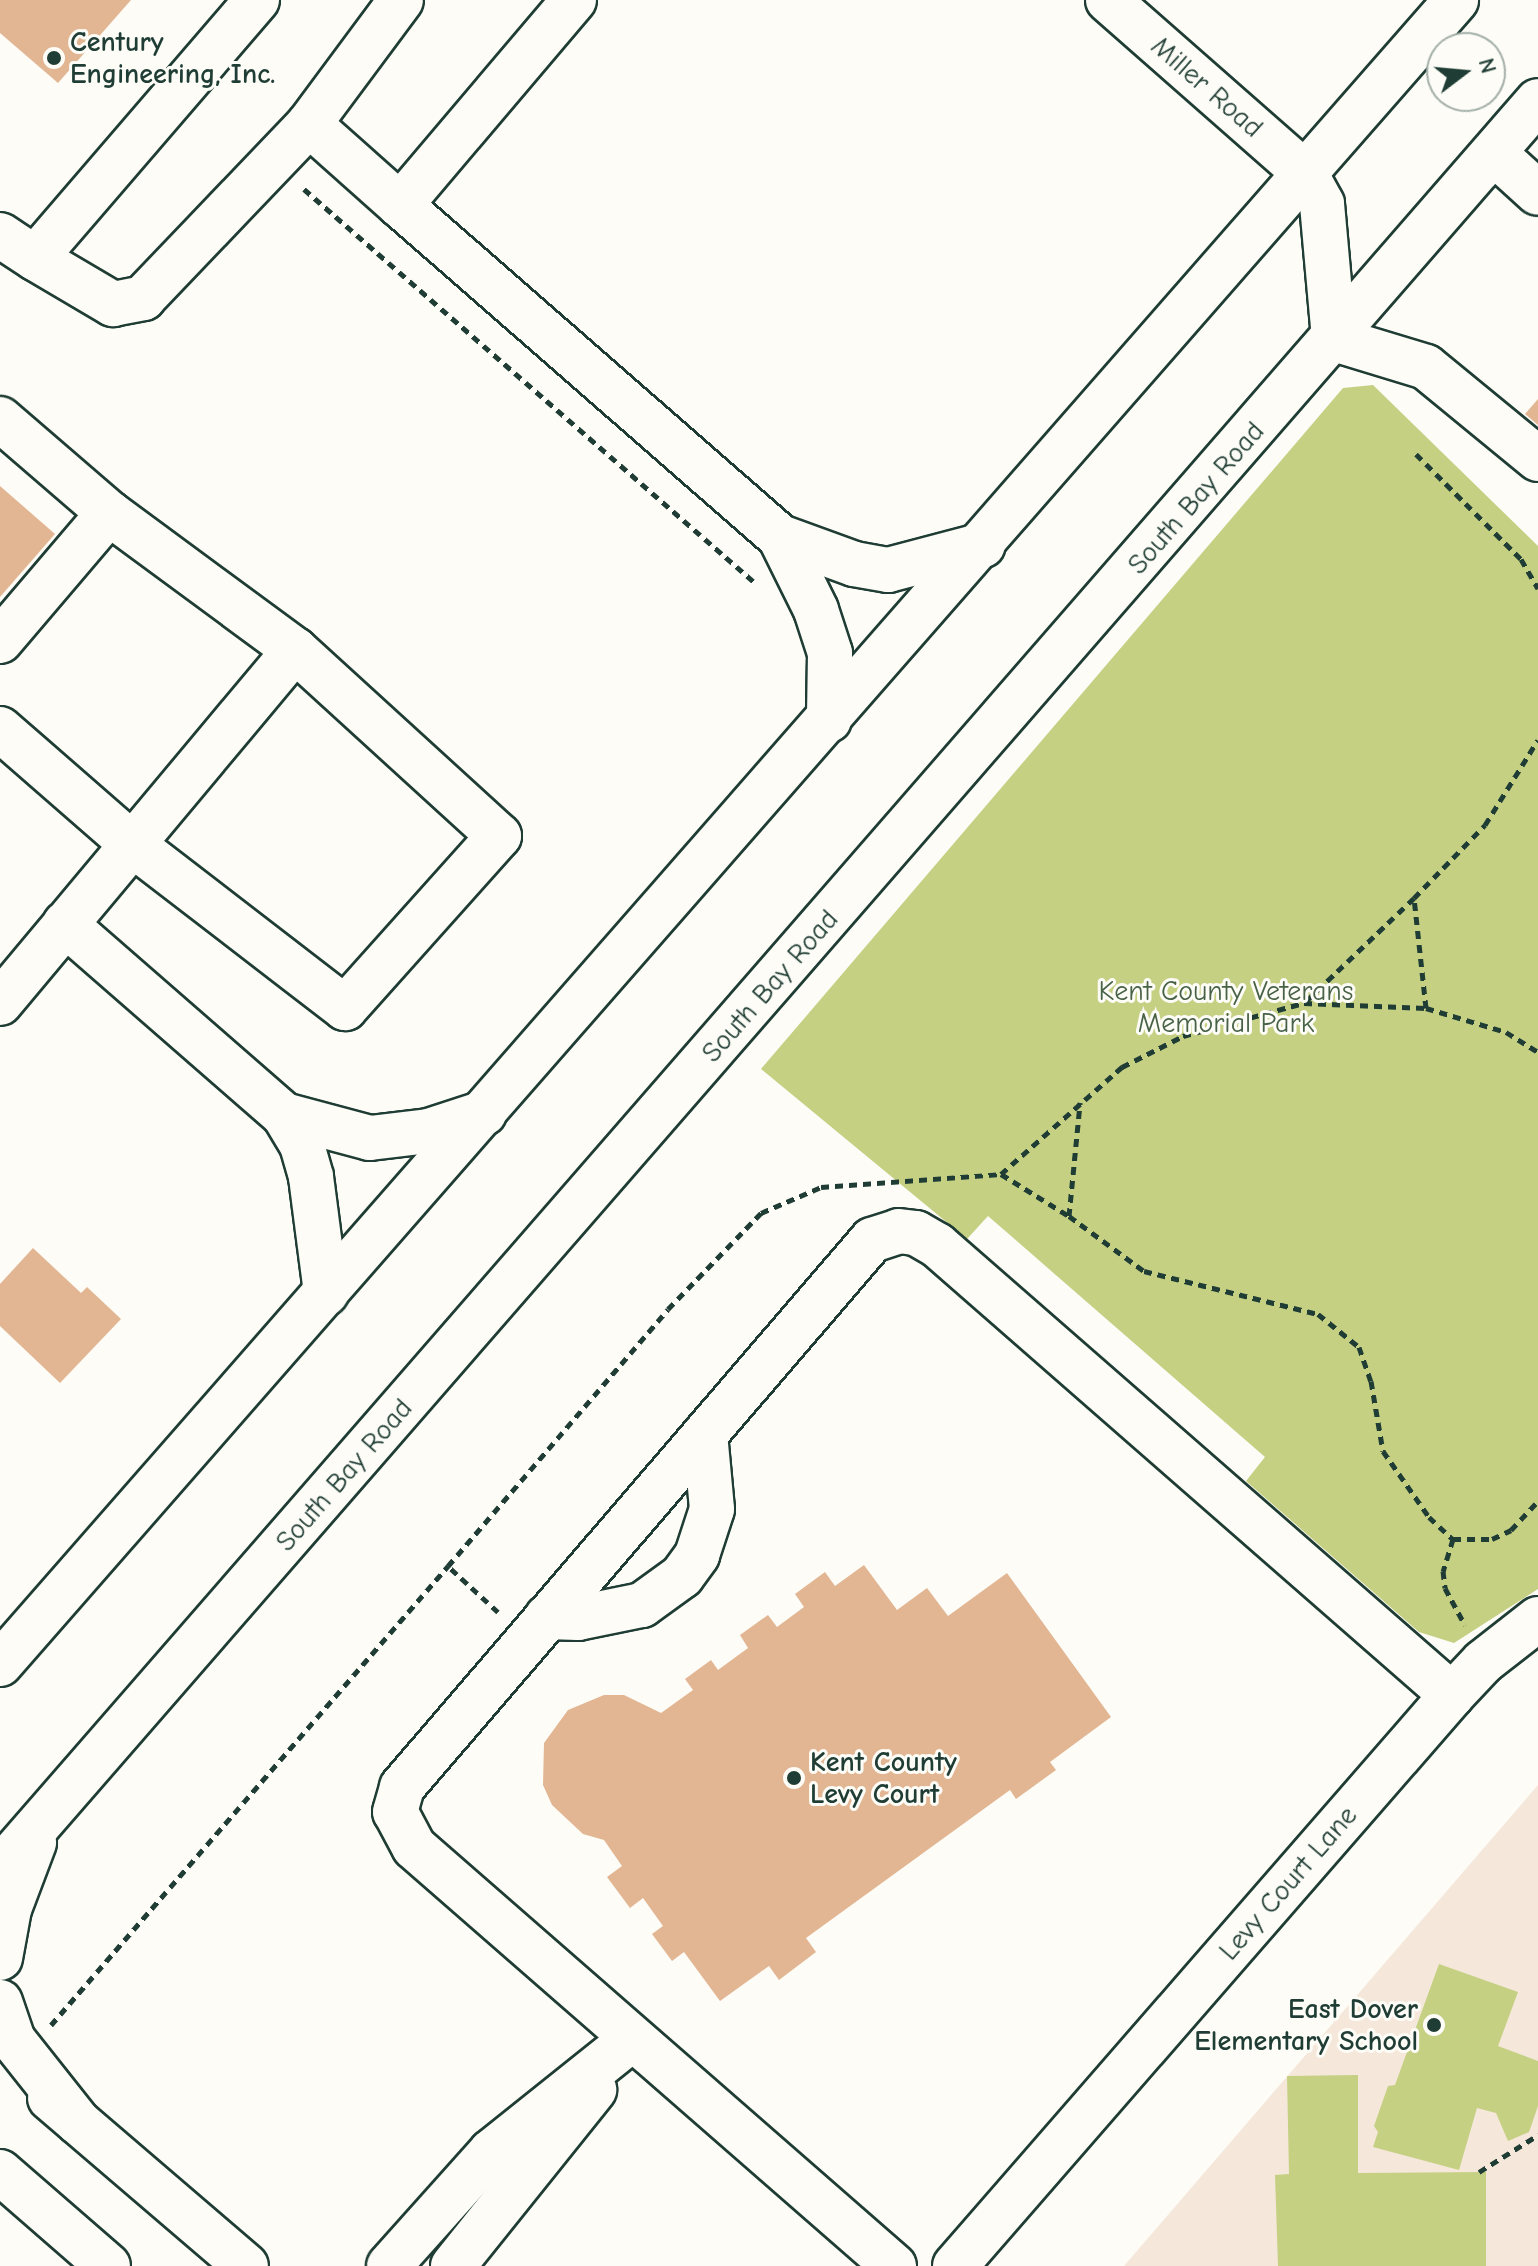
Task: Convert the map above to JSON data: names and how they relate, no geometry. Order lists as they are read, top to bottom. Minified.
{"streets":{"main road":["Miller Road","South Bay Road","Levy Court Lane"]},"parks":["Kent County Veterans Memorial Park"],"places":["Century Engineering, Inc.","Kent County Levy Court","East Dover Elementary School"],"north":"right"}
